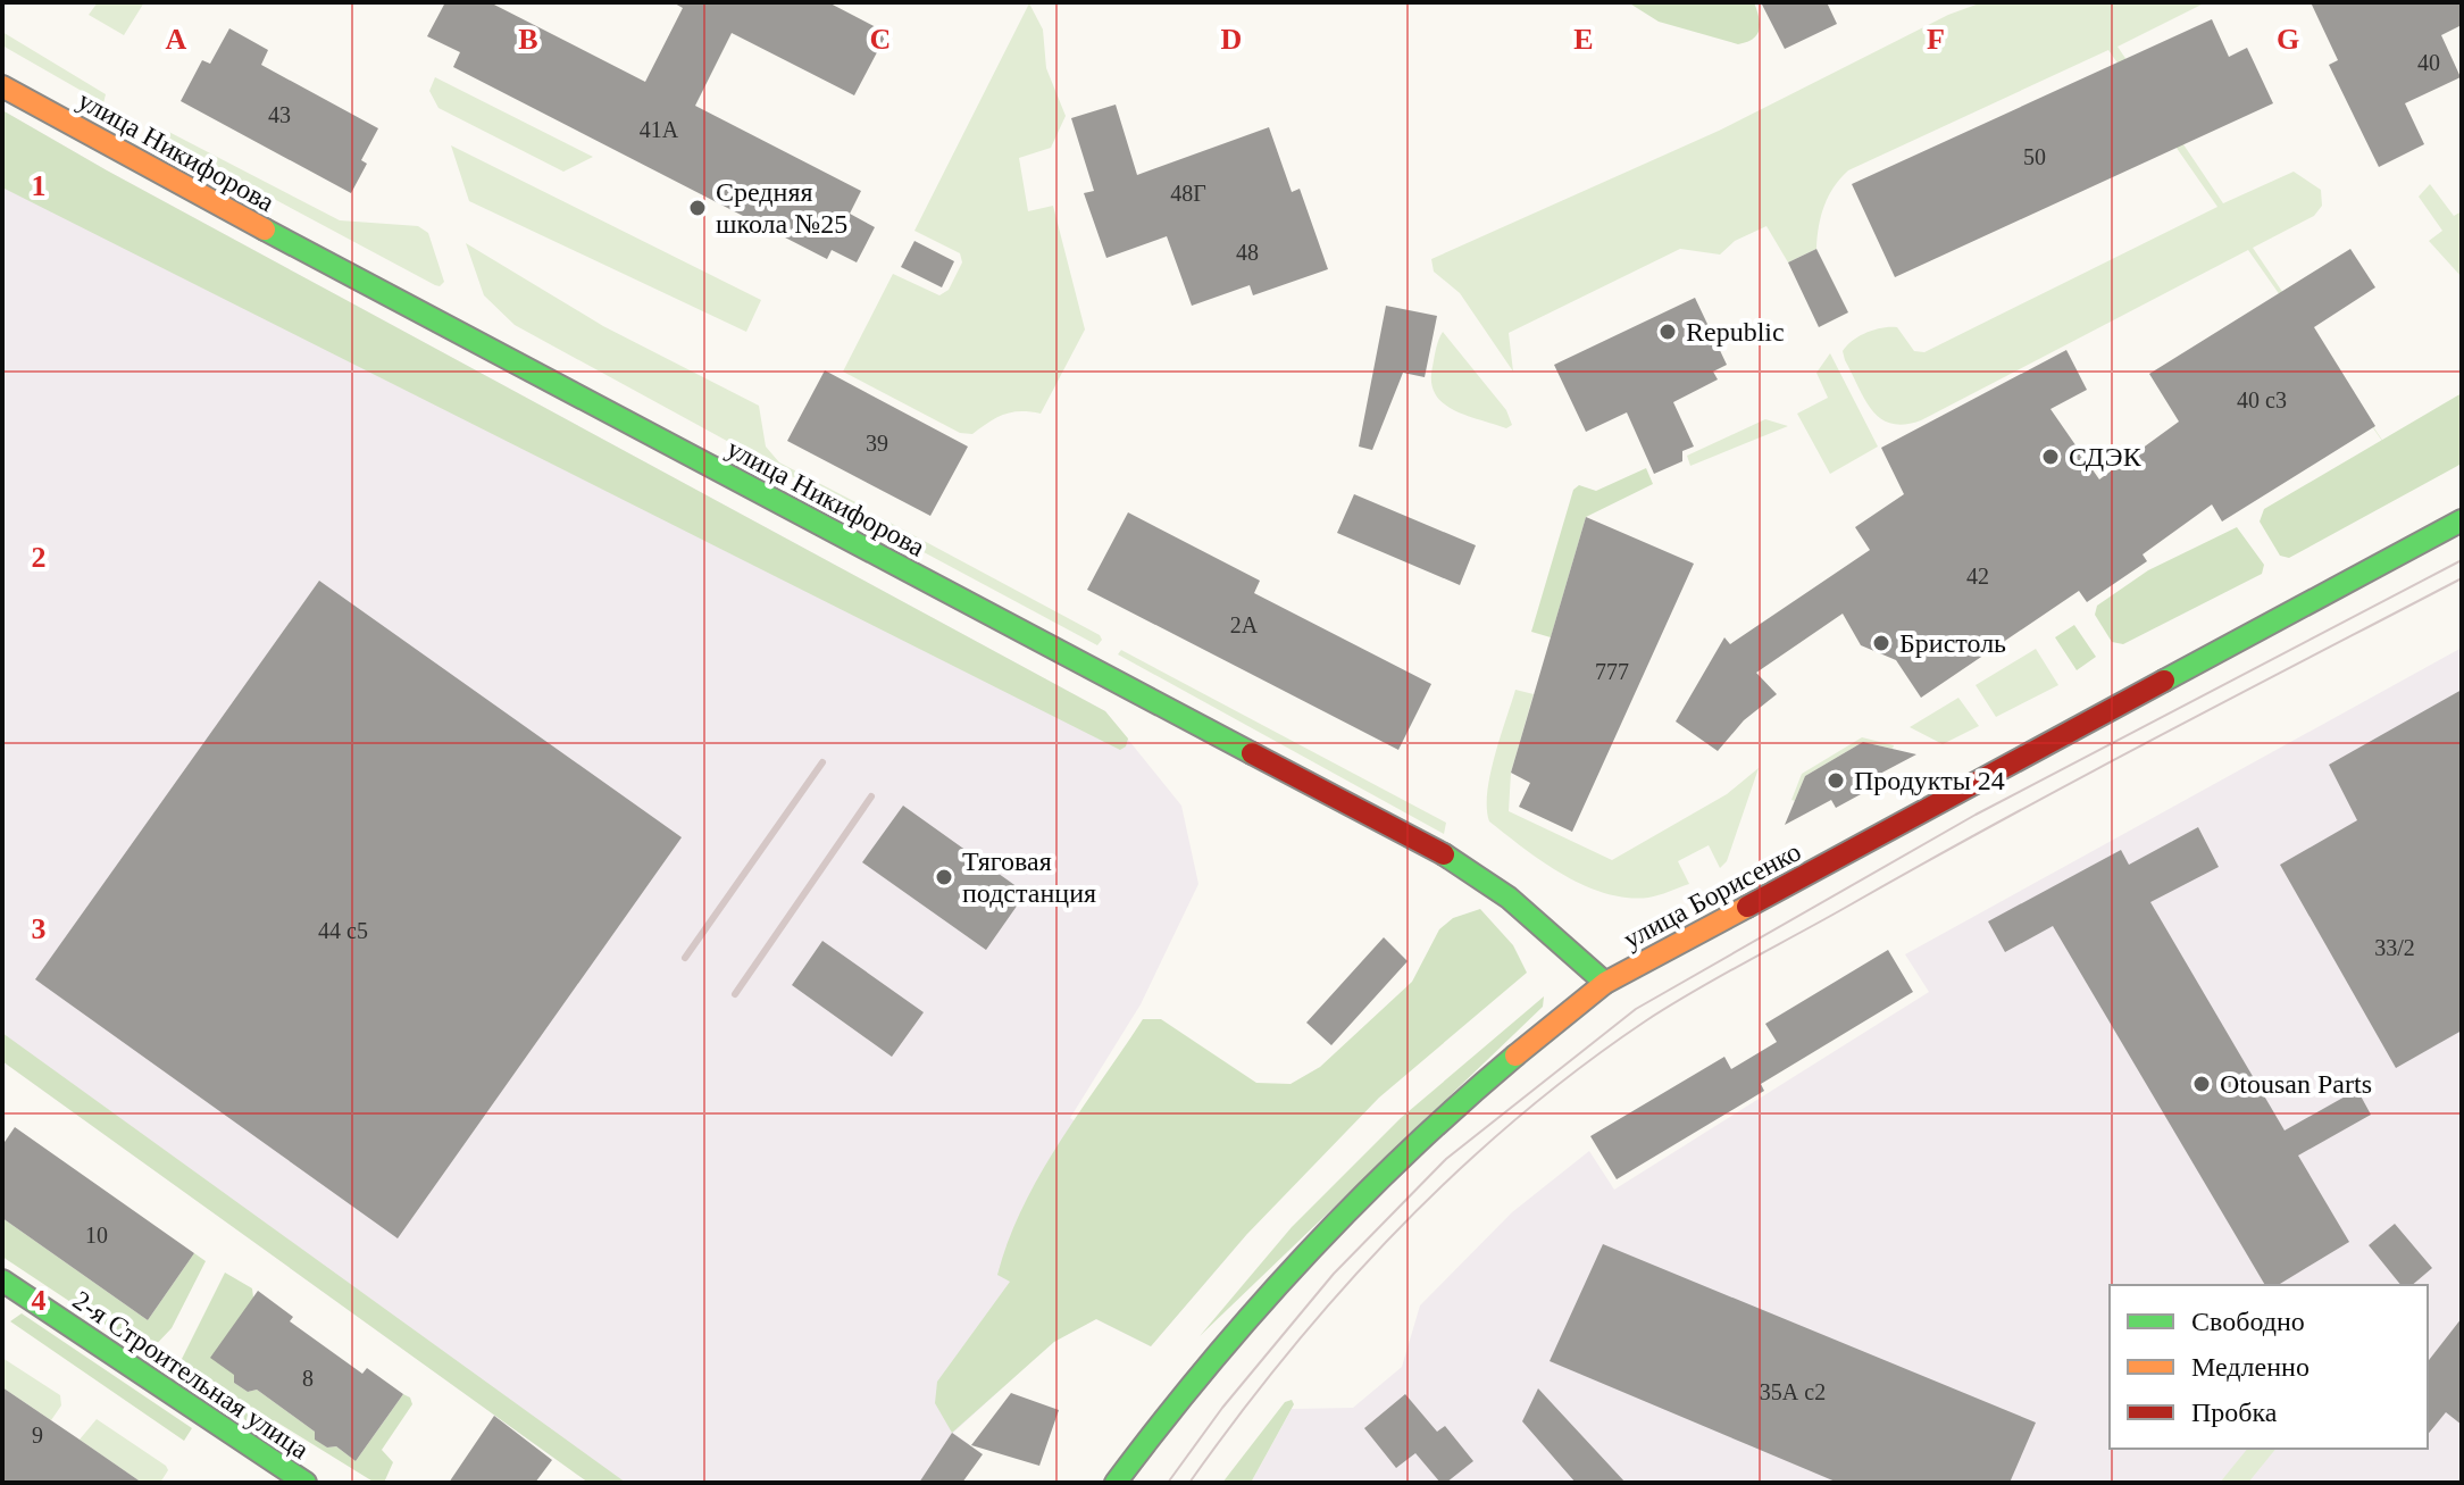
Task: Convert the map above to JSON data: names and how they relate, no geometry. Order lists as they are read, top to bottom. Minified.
{"streets":{"main road":["улица Никифорова","улица Борисенко","2-я Строительная улица"]},"crossings":[["улица Никифорова","улица Борисенко"]],"places":["Средняя школа №25","Republic","СДЭК","Бристоль","Продукты 24","Тяговая подстанция","Otousan Parts"],"house_numbers":["40","43","41А","50","48Г","48","40 с3","39","42","2А","777","44 с5","33/2","10","8","35А с2","9"],"legend":["Свободно","Медленно","Пробка"],"grid":{"columns":["A","B","C","D","E","F","G"],"rows":["1","2","3","4"]}}
